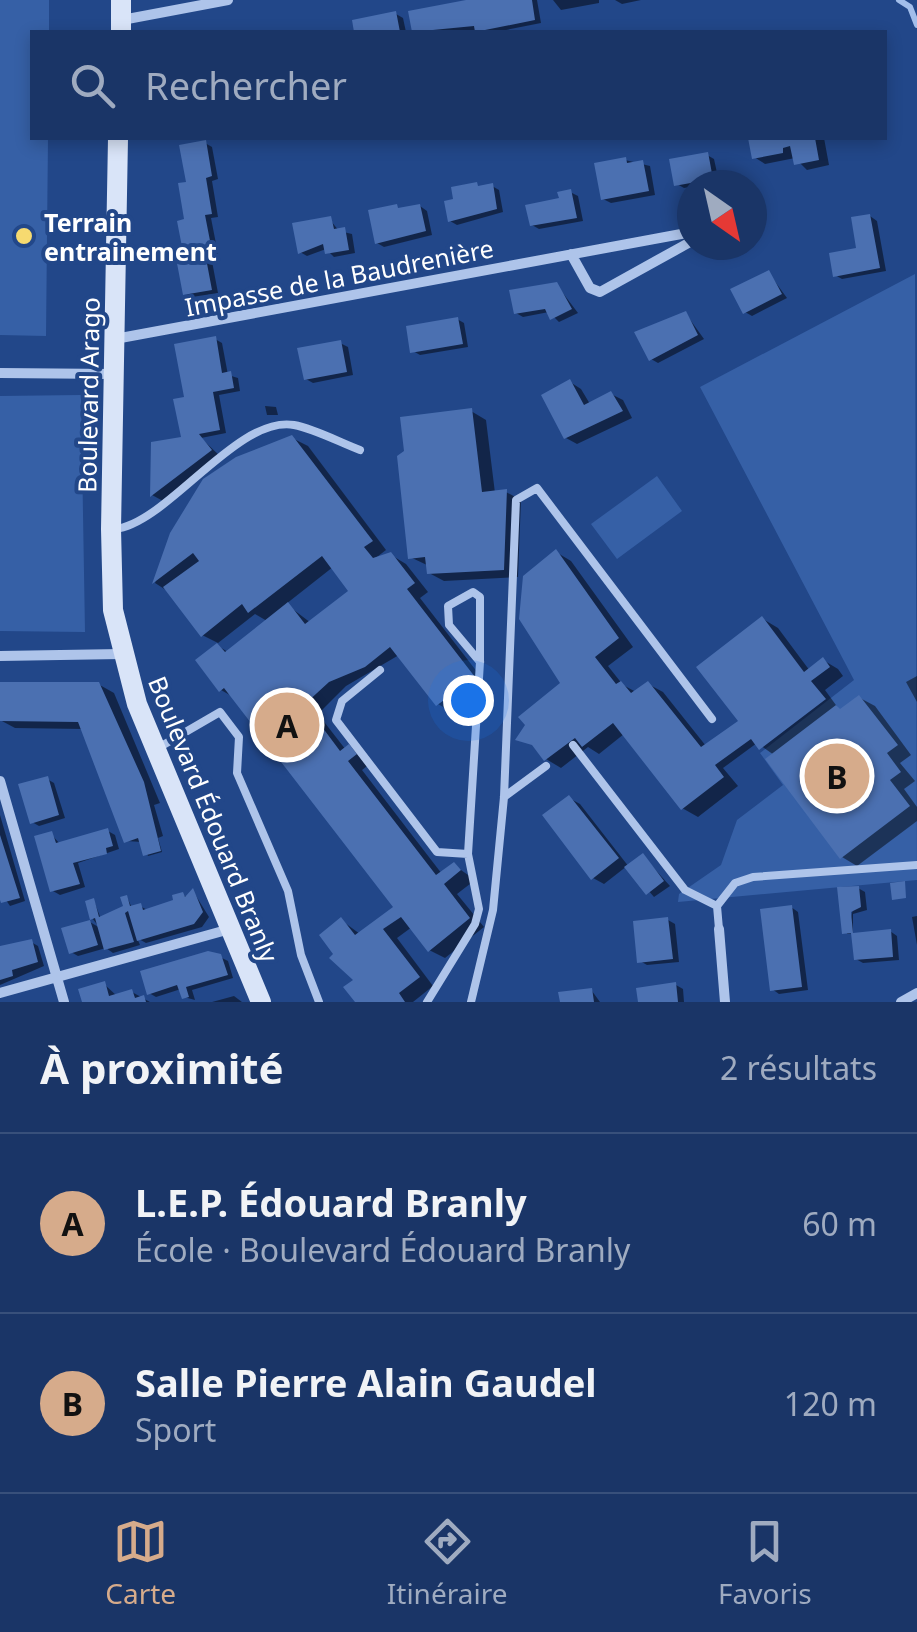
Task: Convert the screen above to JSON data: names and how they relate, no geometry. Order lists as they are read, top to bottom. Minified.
{"streets":{"main road":["Boulevard Arago","Boulevard Édouard Branly"],"street":["Impasse de la Baudrenière"]},"crossings":[["Impasse de la Baudrenière","Boulevard Arago"],["Boulevard Arago","Boulevard Édouard Branly"]],"places":["Terrain entrainement"],"north":"bottom right","page":{"search":"Rechercher","pins":["A","B"],"heading":["À proximité","2 résultats"],"list":[{"mark":"A","name":"L.E.P. Édouard Branly","note":"École · Boulevard Édouard Branly","value":"60 m"},{"mark":"B","name":"Salle Pierre Alain Gaudel","note":"Sport","value":"120 m"}],"nav":["Carte","Itinéraire","Favoris"]}}
